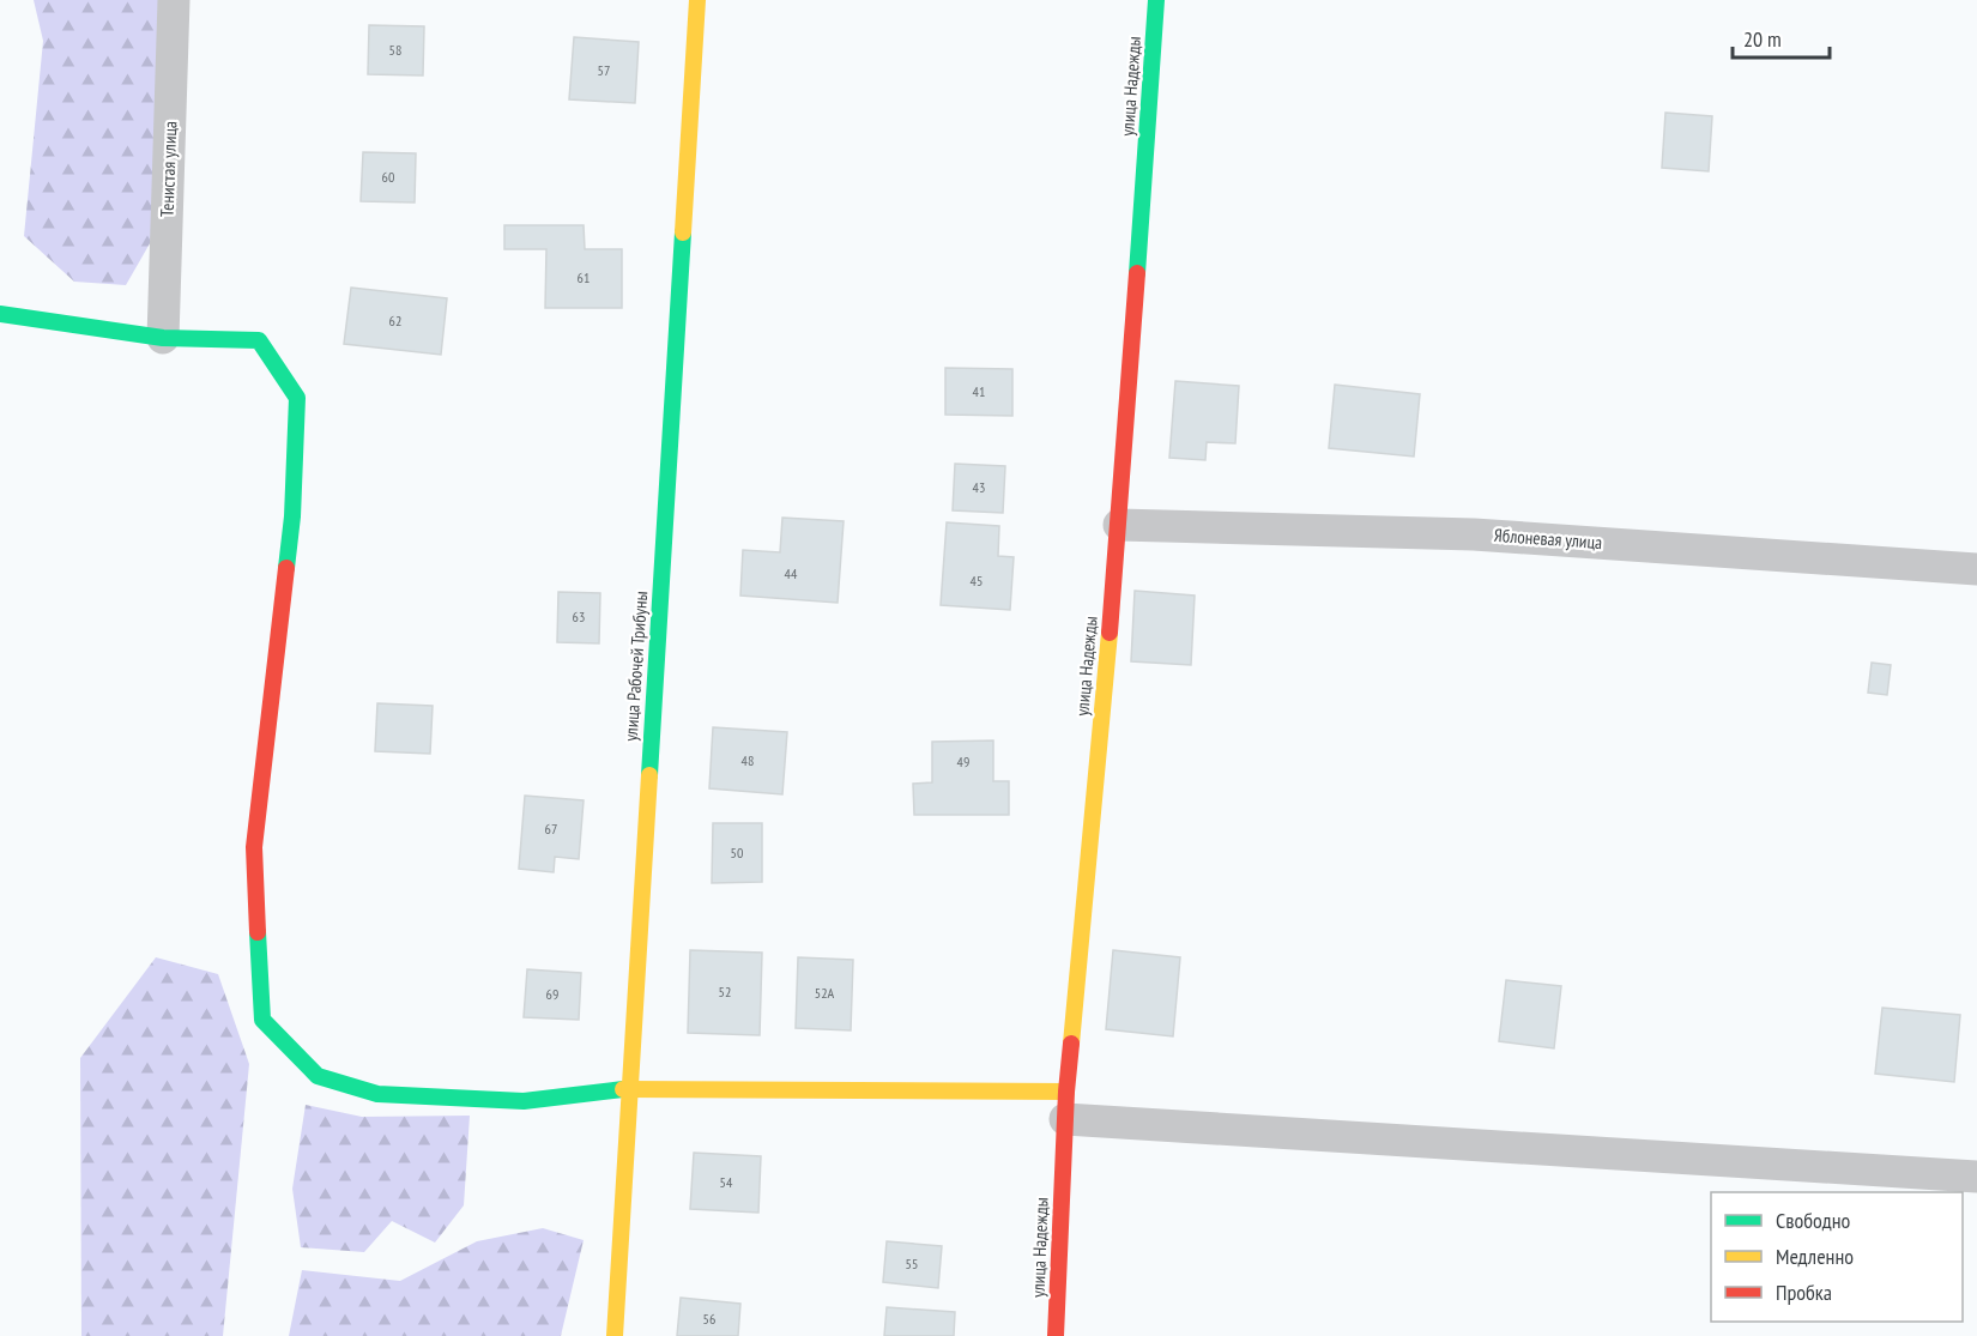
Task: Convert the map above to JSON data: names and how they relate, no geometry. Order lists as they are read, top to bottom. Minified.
{"streets":{"street":["улица Надежды","Тенистая улица","Яблоневая улица","улица Рабочей Трибуны"]},"crossings":[["улица Надежды","Яблоневая улица"]],"house_numbers":["58","57","60","61","62","41","43","44","45","63","48","49","67","50","52","52А","69","54","55","56"],"legend":["Свободно","Медленно","Пробка"],"scale_bar":"20 m"}
